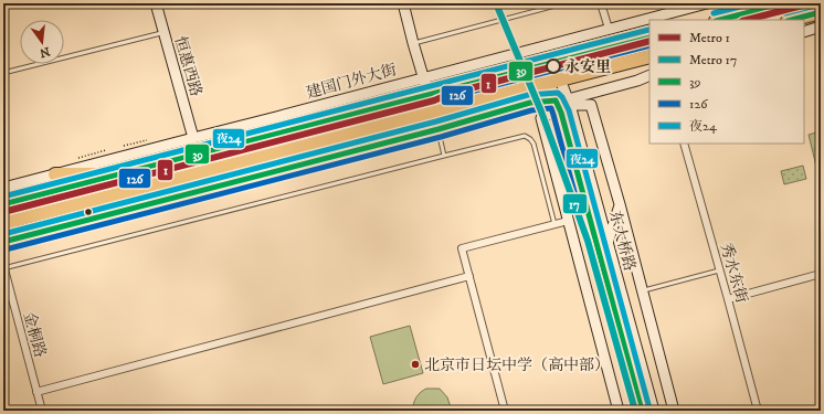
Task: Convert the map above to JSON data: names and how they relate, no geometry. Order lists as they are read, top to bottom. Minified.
{"streets":{"street":["恒惠西路","建国门外大街","东大桥路","秀水东街","金桐路"]},"crossings":[["恒惠西路","建国门外大街"]],"places":["永安里","北京市日坛中学（高中部）"],"lines":["metro line 1","metro line 17","transit line 39","transit line 夜24","transit line 126"],"legend":["Metro 1","Metro 17","39","126","夜24"],"north":"bottom"}
